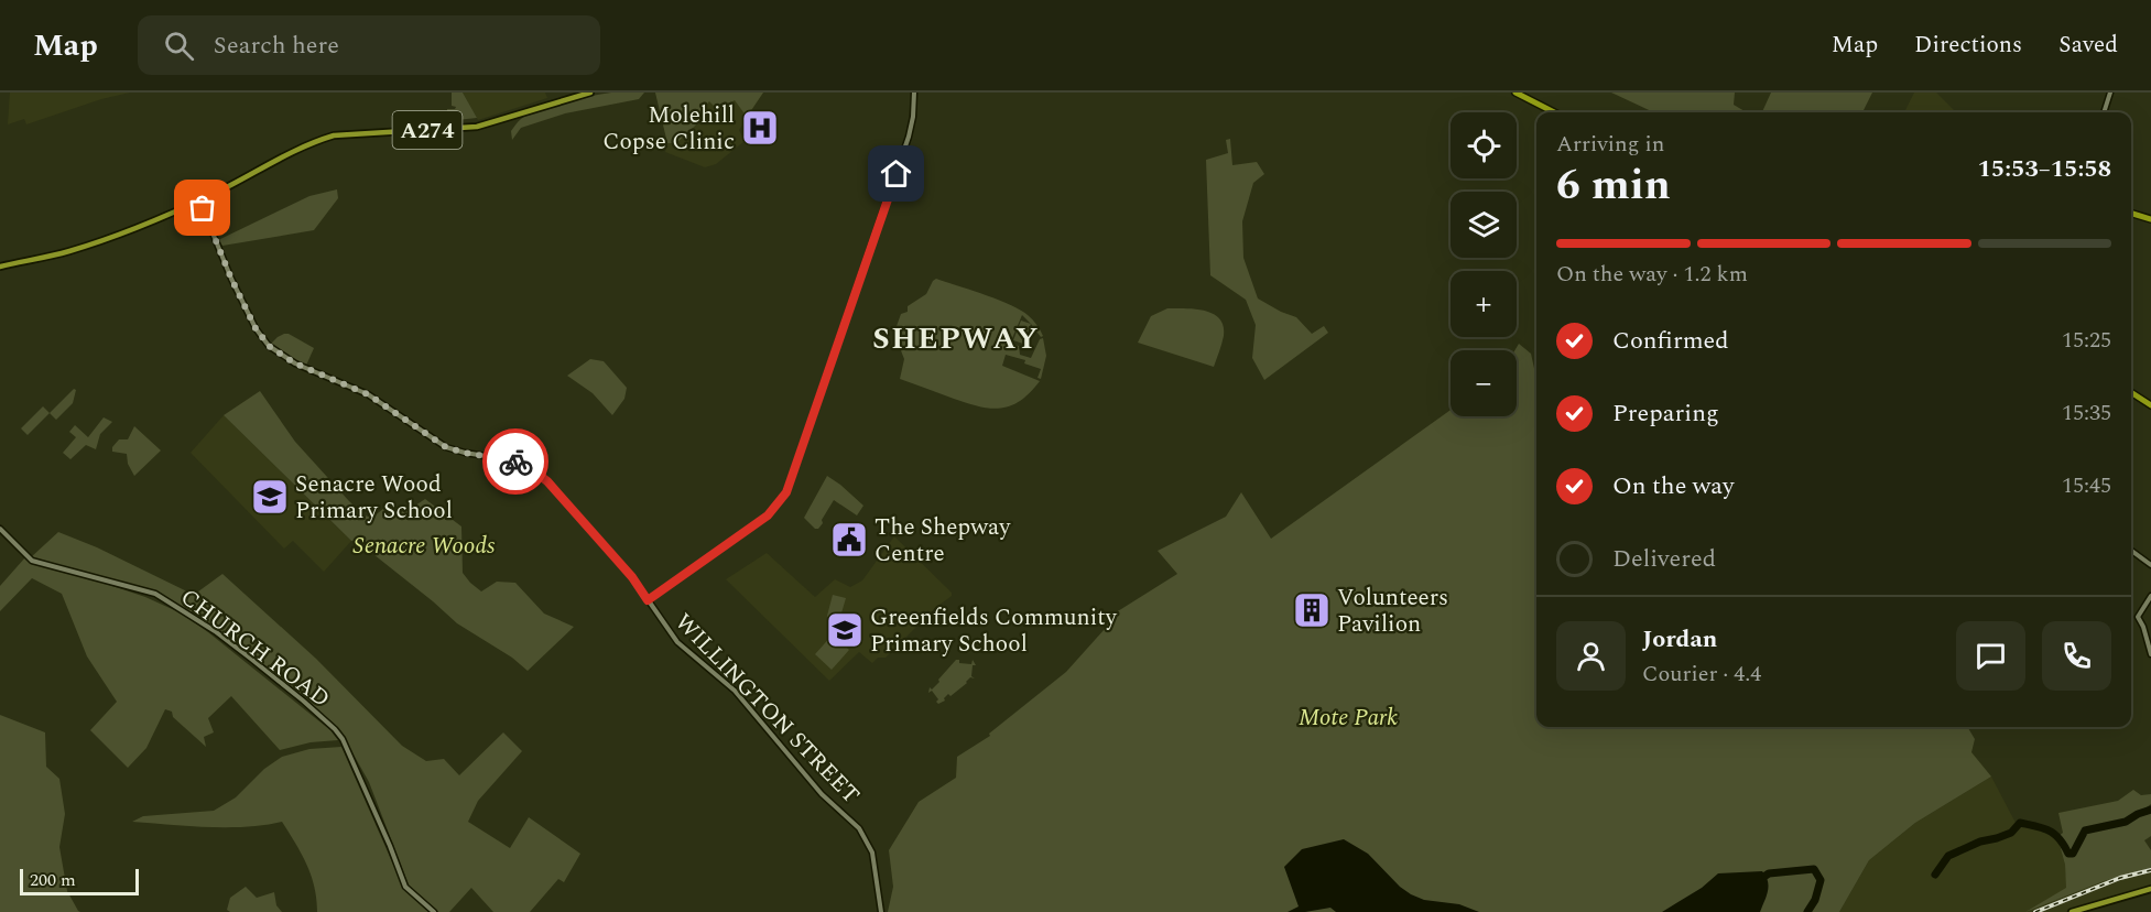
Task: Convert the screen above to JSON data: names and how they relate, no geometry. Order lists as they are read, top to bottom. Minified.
{"streets":{"main road":["A274"],"street":["CHURCH ROAD","WILLINGTON STREET"]},"crossings":[["A274","WILLINGTON STREET"]],"districts":["SHEPWAY"],"parks":["Senacre Woods","Mote Park"],"places":{"hospital":["Molehill Copse Clinic"],"school or university":["Senacre Wood Primary School","Greenfields Community Primary School"],"public building":["The Shepway Centre"],"building":["Volunteers Pavilion"]},"scale_bar":"200 m","page":{"header":"Map","search":"Search here","nav":["Map","Directions","Saved"],"map_buttons":["+","−"],"heading":["6 min","Arriving in","15:53–15:58"],"panel":["Jordan","Courier · 4.4"],"bar":"On the way · 1.2 km","list":[["Confirmed","15:25"],["Preparing","15:35"],["On the way","15:45"],"Delivered"],"scale":"200 m"}}
